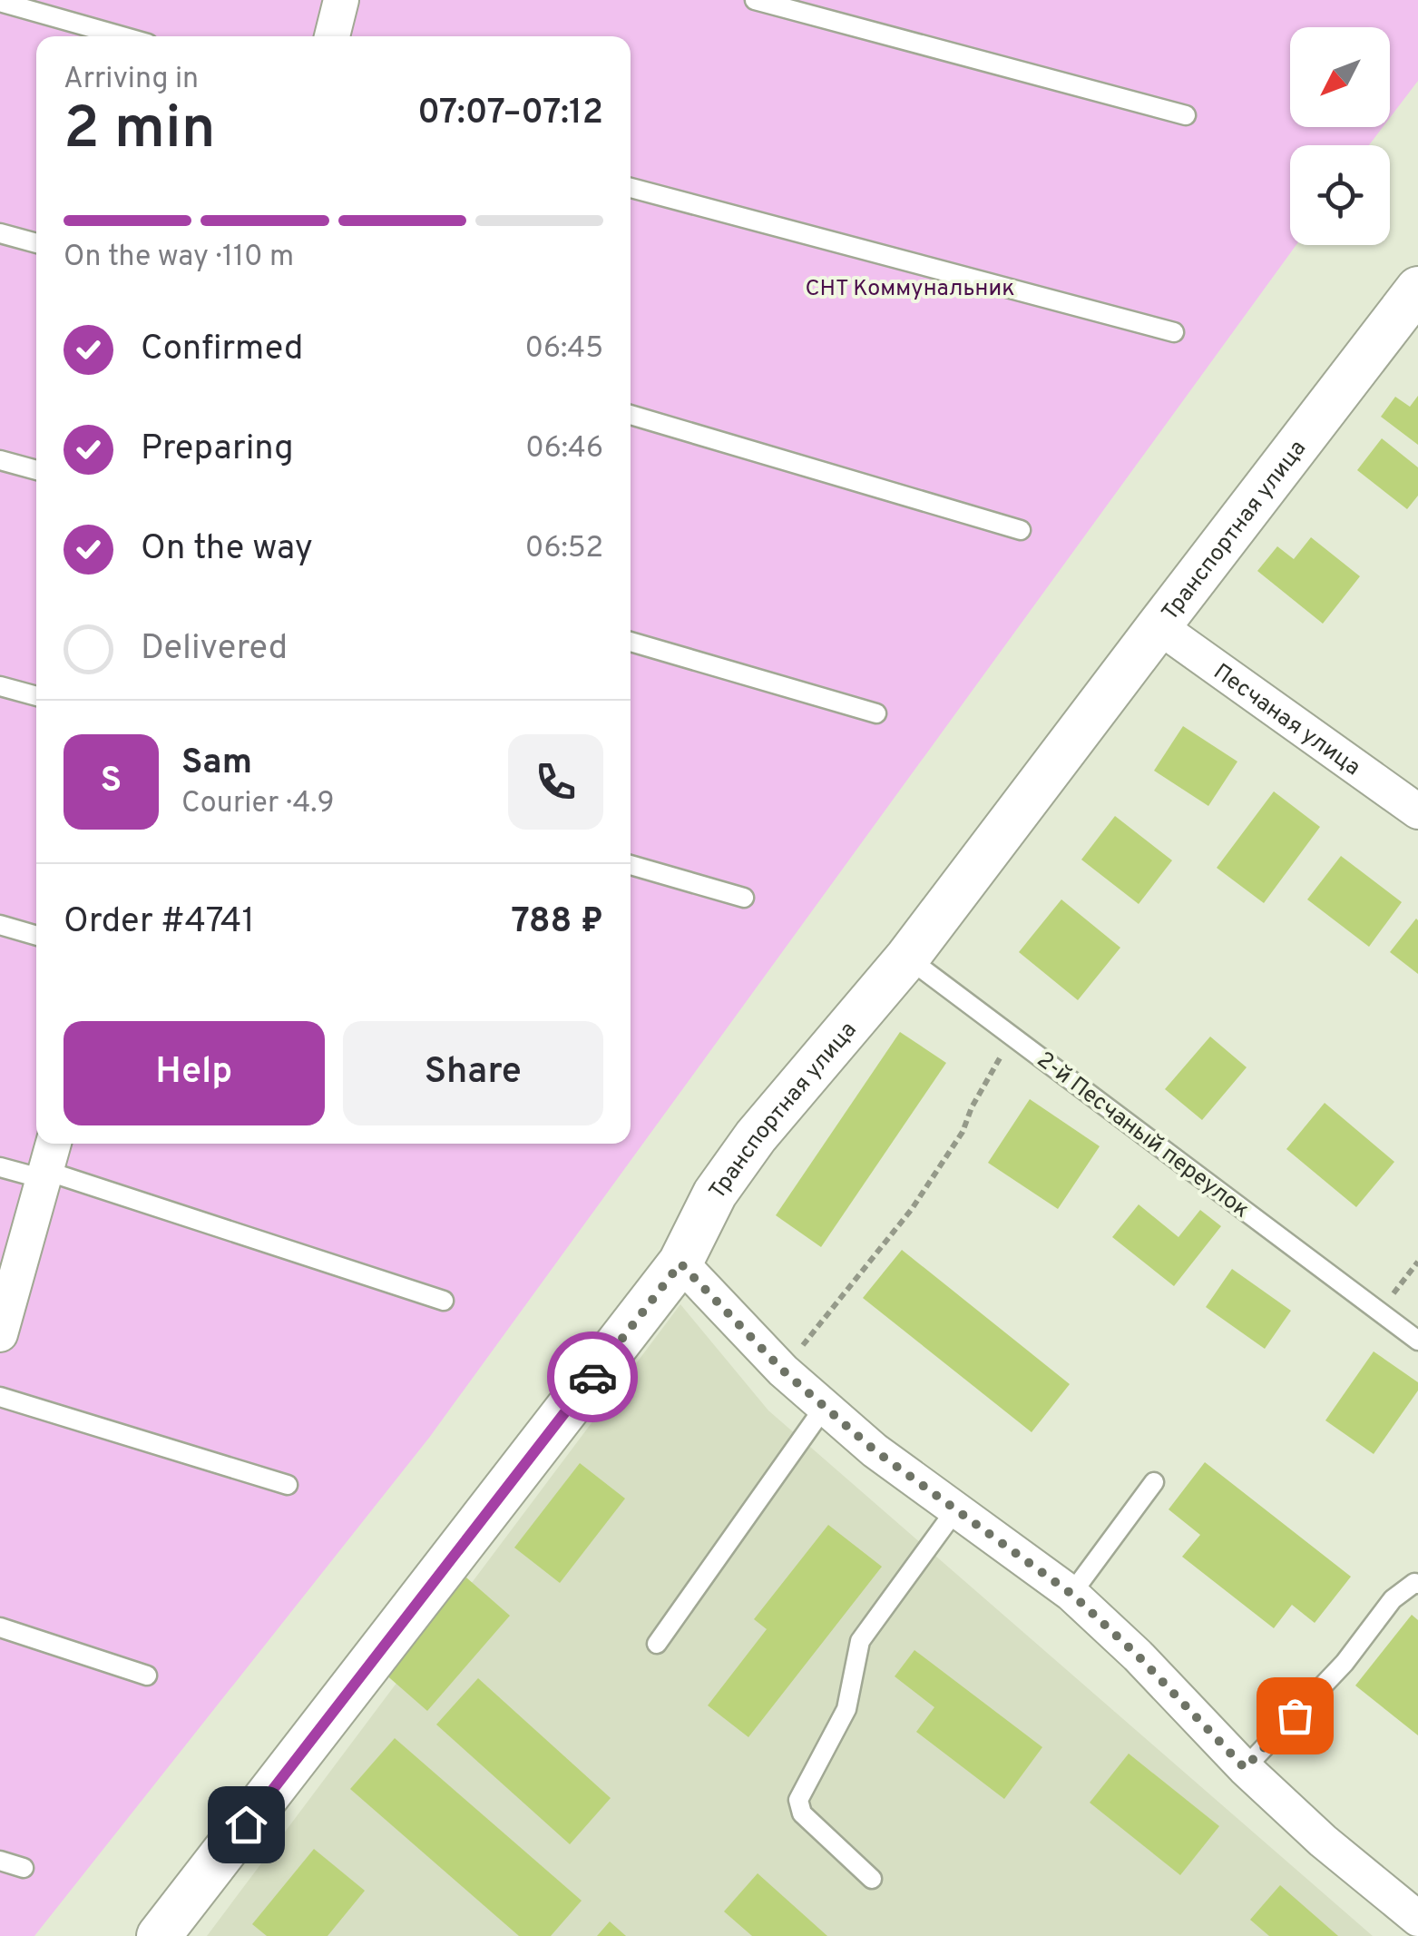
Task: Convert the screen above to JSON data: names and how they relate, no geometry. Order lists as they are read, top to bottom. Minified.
{"streets":{"street":["Транспортная улица","Песчаная улица"],"lane":["2-й Песчаный переулок"]},"crossings":[["Транспортная улица","Песчаная улица"],["Транспортная улица","2-й Песчаный переулок"]],"parks":["СНТ Коммунальник"],"north":"bottom left","page":{"heading":["2 min","Arriving in","07:07–07:12"],"panel":["Sam","Courier · 4.9","Order #4741","788 ₽"],"bar":"On the way · 110 m","list":[["Confirmed","06:45"],["Preparing","06:46"],["On the way","06:52"],"Delivered"],"round":"S","buttons":["Help","Share"]}}
